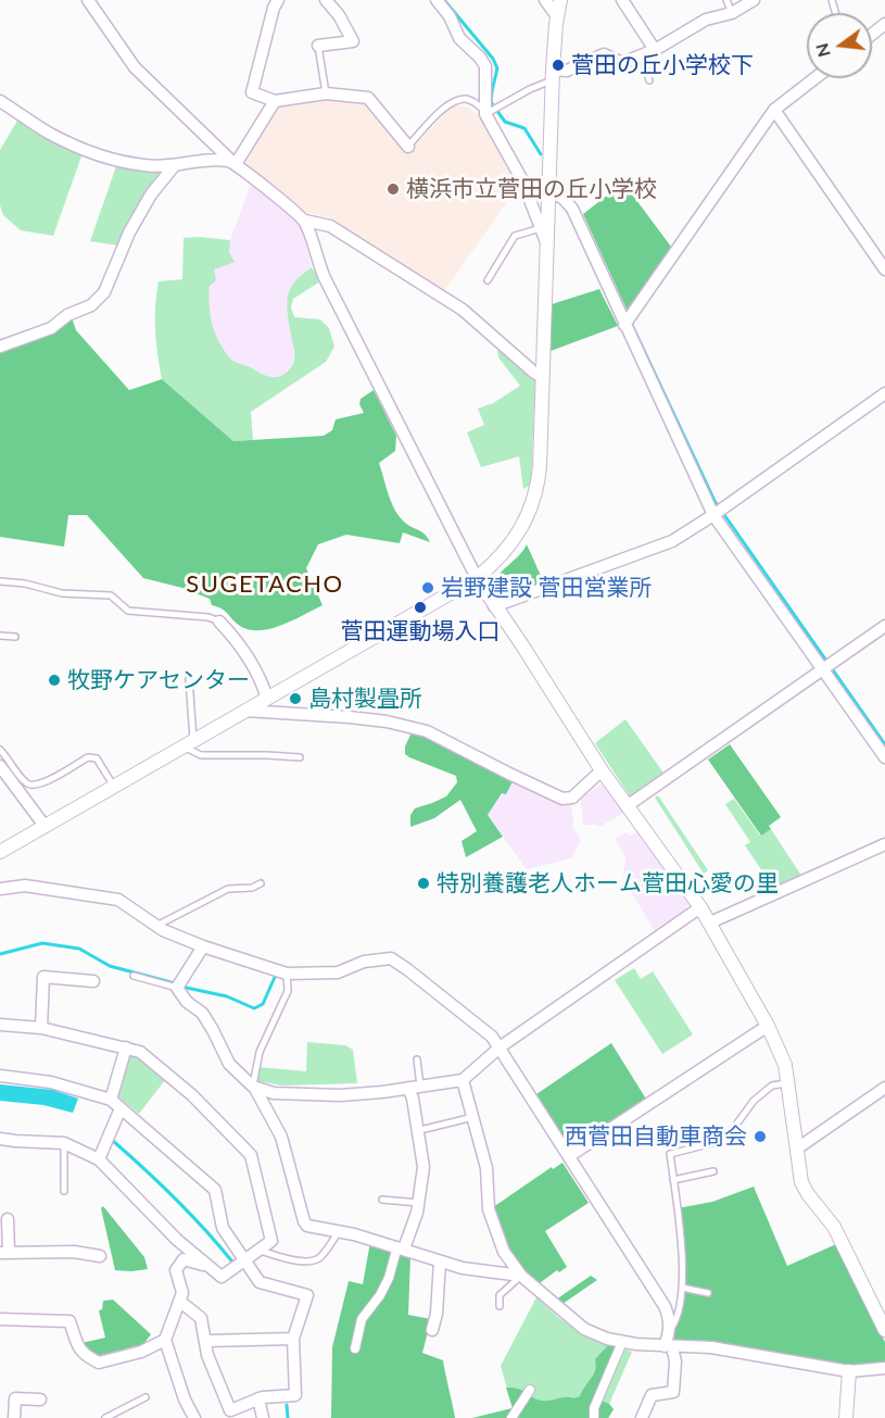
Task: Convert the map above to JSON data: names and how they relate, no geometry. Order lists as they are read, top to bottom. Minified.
{"districts":["SUGETACHO"],"places":["菅田の丘小学校下","横浜市立菅田の丘小学校","岩野建設 菅田営業所","菅田運動場入口","牧野ケアセンター","島村製畳所","特別養護老人ホーム菅田心愛の里","西菅田自動車商会"],"north":"left"}
